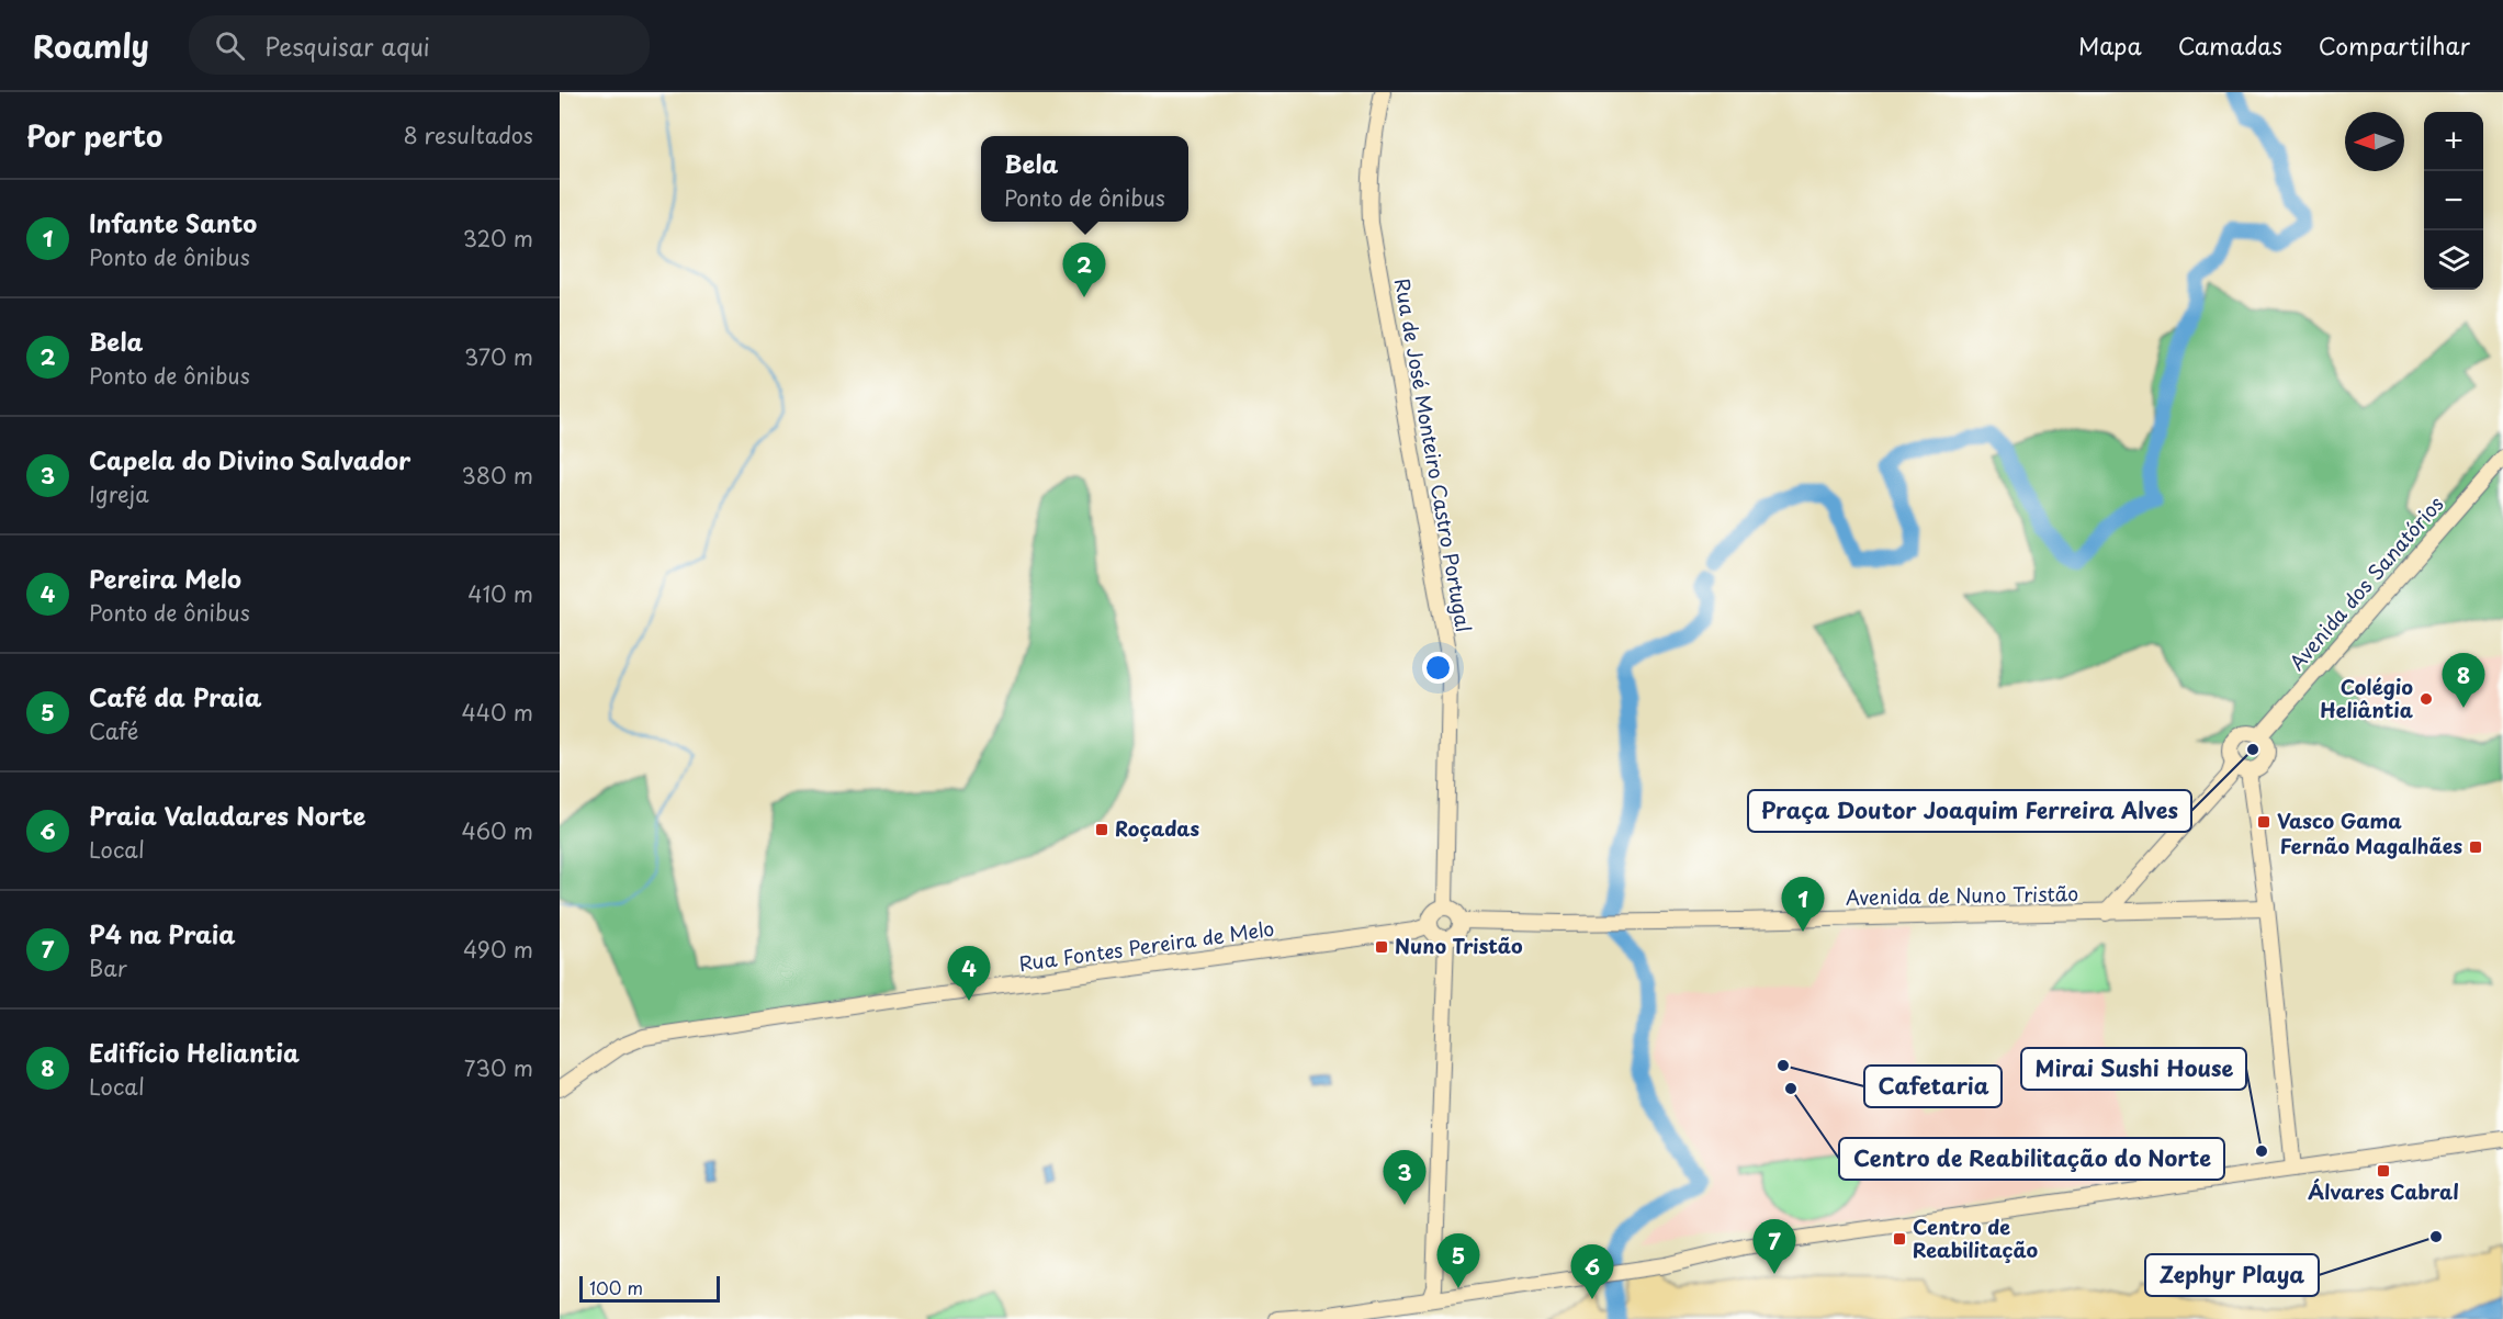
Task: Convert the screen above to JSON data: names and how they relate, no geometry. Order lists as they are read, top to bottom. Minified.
{"streets":{"main road":["Rua de José Monteiro Castro Portugal","Avenida dos Sanatórios","Avenida de Nuno Tristão","Rua Fontes Pereira de Melo"]},"crossings":[["Rua de José Monteiro Castro Portugal","Avenida de Nuno Tristão"],["Rua de José Monteiro Castro Portugal","Rua Fontes Pereira de Melo"],["Avenida de Nuno Tristão","Rua Fontes Pereira de Melo"]],"places":{"other":["Colégio Heliântia","Praça Doutor Joaquim Ferreira Alves","Cafetaria","Centro de Reabilitação do Norte","Mirai Sushi House","Zephyr Playa"],"transit":["Vasco Gama","Roçadas","Fernão Magalhães","Nuno Tristão","Álvares Cabral","Centro de Reabilitação"]},"scale_bar":"100 m","north":"left","page":{"header":"Roamly","search":"Pesquisar aqui","nav":["Mapa","Camadas","Compartilhar"],"heading":["Por perto","8 resultados"],"map_buttons":["+","−"],"popup":["Bela","Ponto de ônibus"],"list":[{"mark":"1","name":"Infante Santo","note":"Ponto de ônibus","value":"320 m"},{"mark":"2","name":"Bela","note":"Ponto de ônibus","value":"370 m"},{"mark":"3","name":"Capela do Divino Salvador","note":"Igreja","value":"380 m"},{"mark":"4","name":"Pereira Melo","note":"Ponto de ônibus","value":"410 m"},{"mark":"5","name":"Café da Praia","note":"Café","value":"440 m"},{"mark":"6","name":"Praia Valadares Norte","note":"Local","value":"460 m"},{"mark":"7","name":"P4 na Praia","note":"Bar","value":"490 m"},{"mark":"8","name":"Edifício Heliantia","note":"Local","value":"730 m"}],"pins":["2","8","1","4","3","7","5","6"],"scale":"100 m"}}
